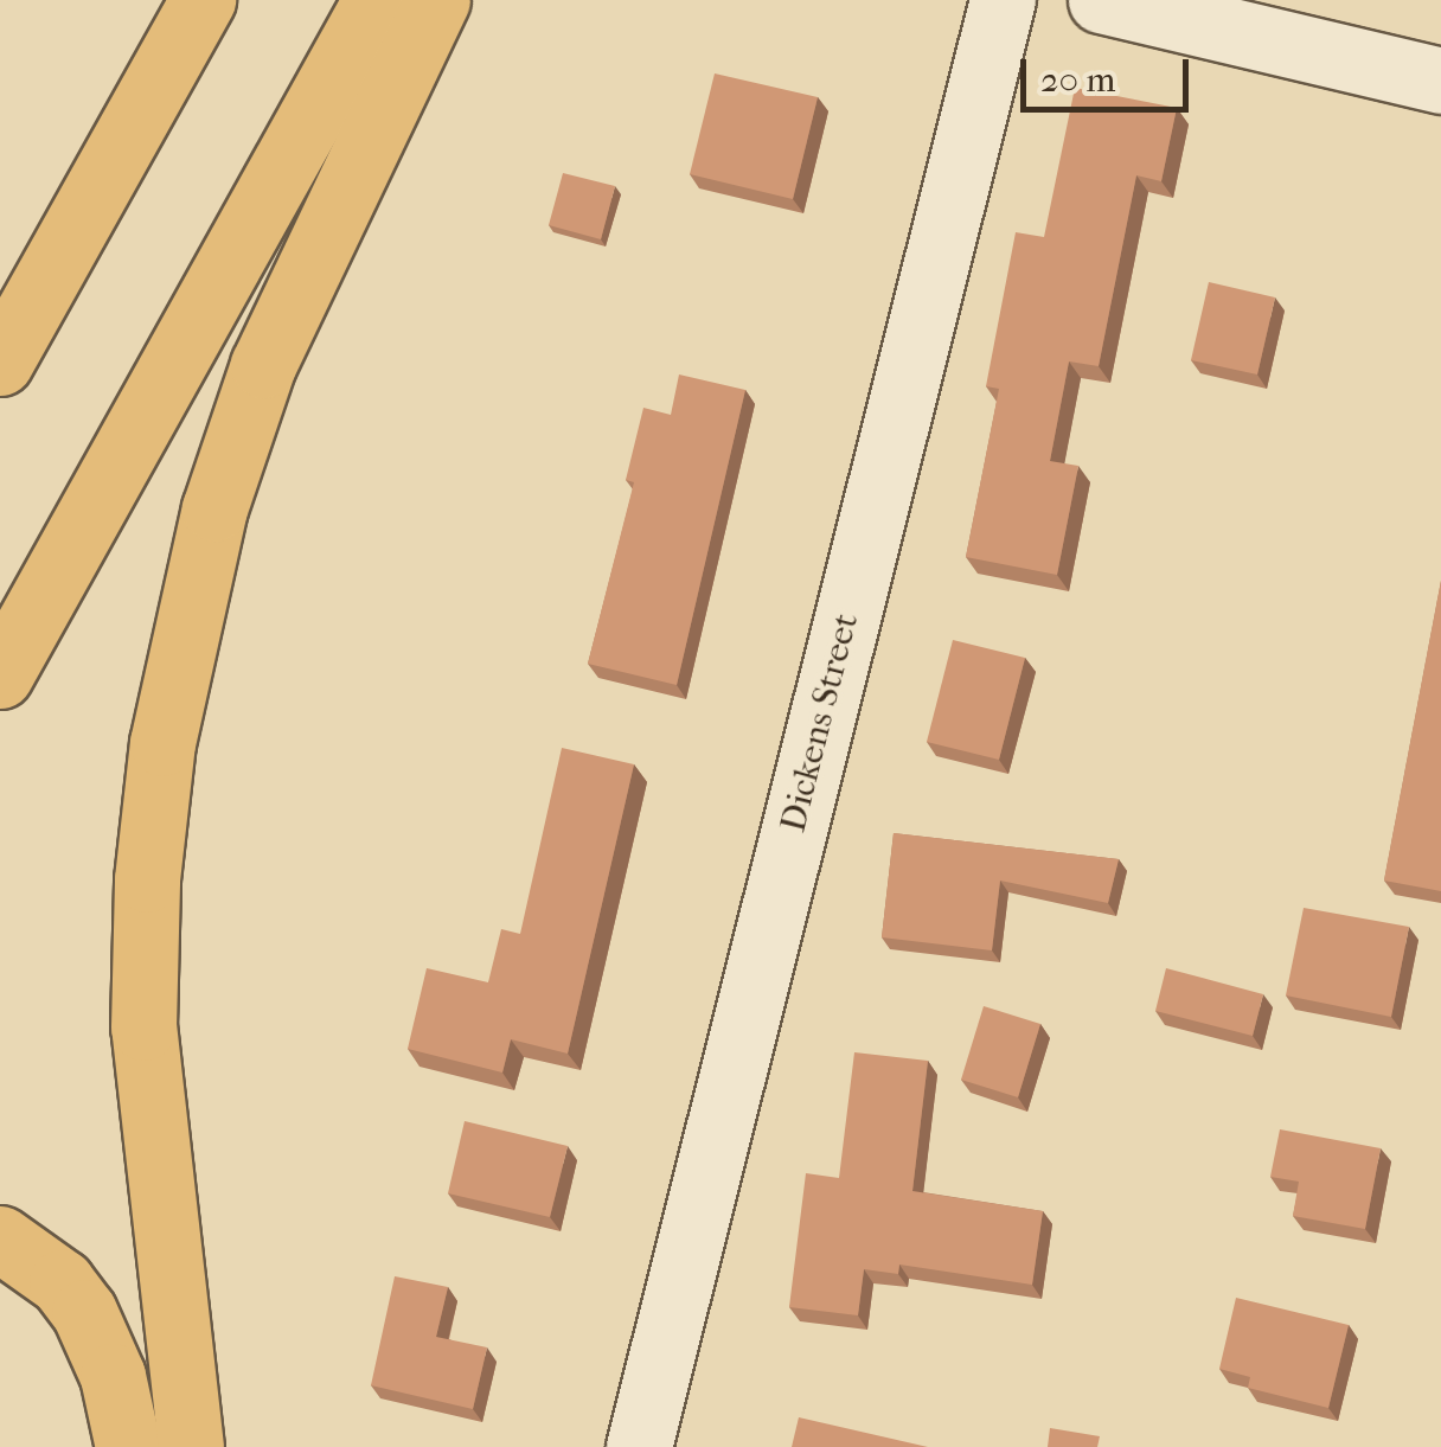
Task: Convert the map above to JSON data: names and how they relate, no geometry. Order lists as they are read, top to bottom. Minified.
{"streets":{"street":["Dickens Street"]},"scale_bar":"20 m"}
